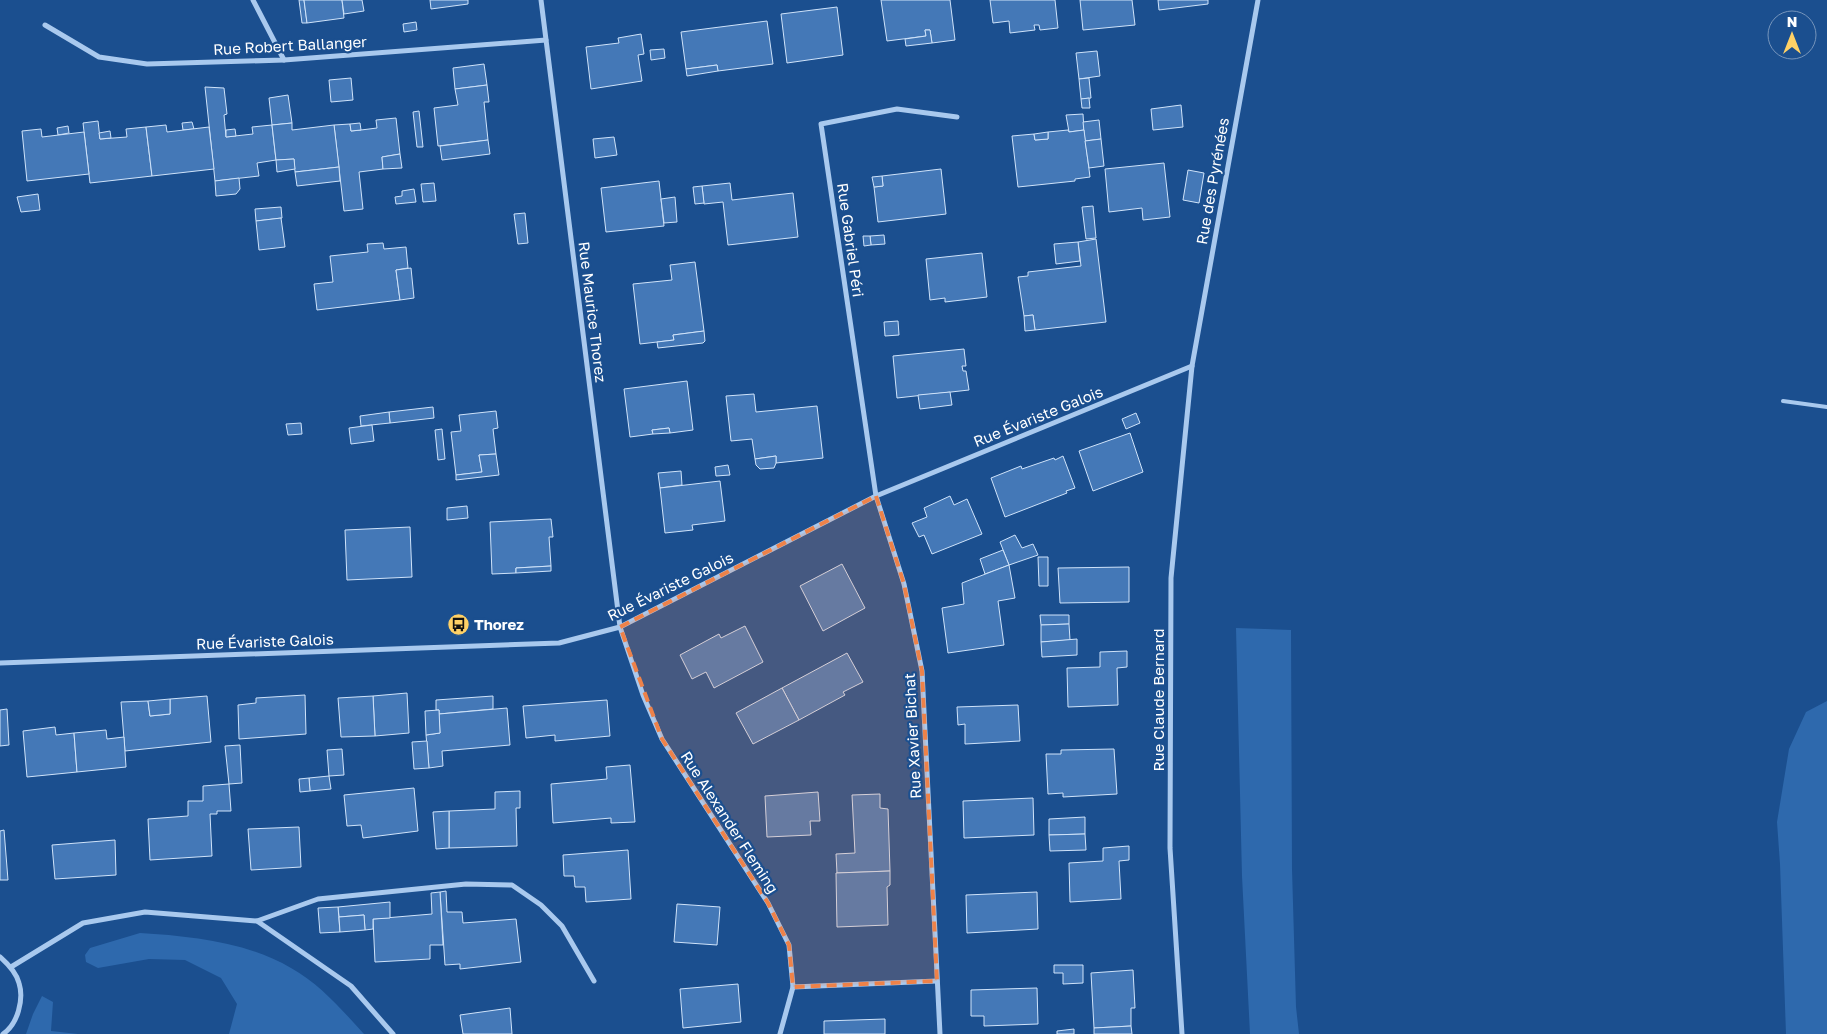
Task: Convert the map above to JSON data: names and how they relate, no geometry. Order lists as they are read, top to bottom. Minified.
{"streets":{"street":["Rue Robert Ballanger","Rue des Pyrénées","Rue Gabriel Péri","Rue Maurice Thorez","Rue Évariste Galois","Rue Claude Bernard","Rue Xavier Bichat","Rue Alexander Fleming"]},"crossings":[["Rue Robert Ballanger","Rue Maurice Thorez"],["Rue des Pyrénées","Rue Évariste Galois"],["Rue des Pyrénées","Rue Claude Bernard"],["Rue Gabriel Péri","Rue Évariste Galois"],["Rue Gabriel Péri","Rue Xavier Bichat"],["Rue Maurice Thorez","Rue Évariste Galois"],["Rue Maurice Thorez","Rue Alexander Fleming"],["Rue Évariste Galois","Rue Claude Bernard"],["Rue Évariste Galois","Rue Xavier Bichat"],["Rue Évariste Galois","Rue Alexander Fleming"]],"places":{"bus stop":["Thorez"]},"north":"top"}
